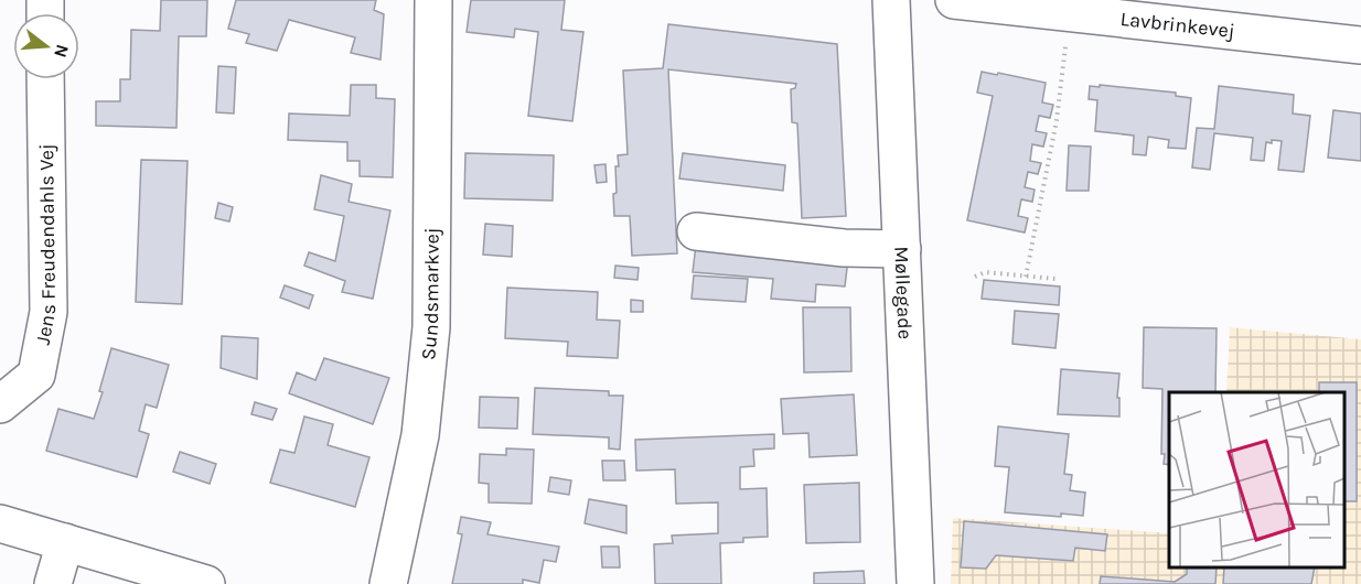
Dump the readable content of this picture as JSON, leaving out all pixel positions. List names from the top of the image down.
{
  "streets": {
    "street": [
      "Lavbrinkevej",
      "Jens Freudendahls Vej",
      "Møllegade",
      "Sundsmarkvej"
    ]
  },
  "north": "right"
}
